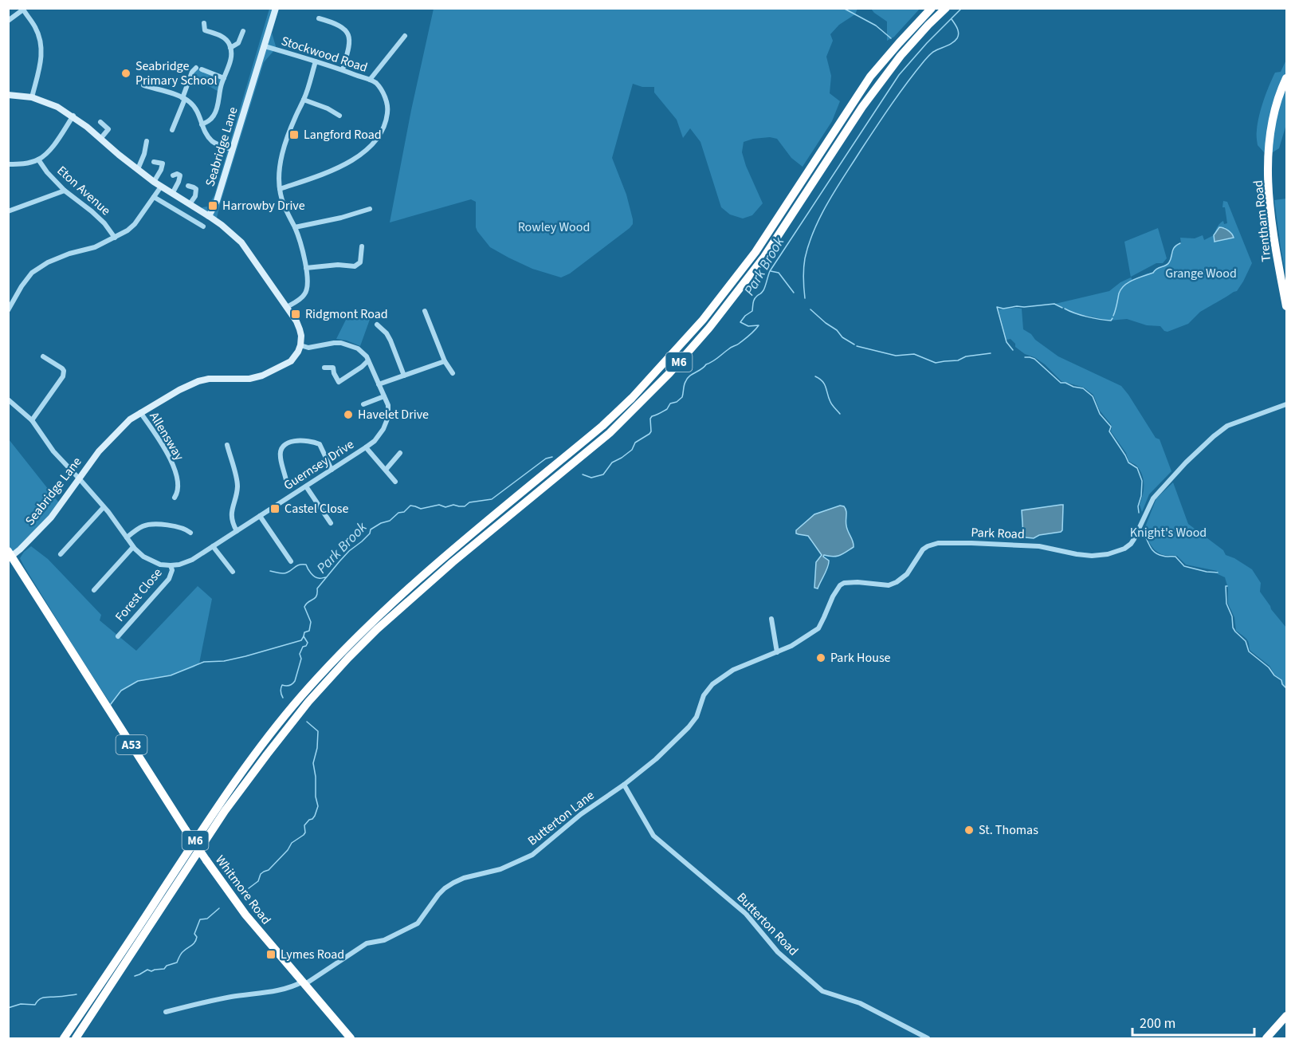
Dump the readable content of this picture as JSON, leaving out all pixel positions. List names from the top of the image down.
{
  "streets": {
    "highway": [
      "Trentham Road",
      "M6",
      "A53",
      "Whitmore Road"
    ],
    "street": [
      "Stockwood Road",
      "Seabridge Lane",
      "Eton Avenue",
      "Allensway",
      "Guernsey Drive",
      "Park Road",
      "Forest Close",
      "Butterton Lane",
      "Butterton Road"
    ]
  },
  "crossings": [
    ["Stockwood Road", "Seabridge Lane"],
    ["Seabridge Lane", "Allensway"],
    ["Seabridge Lane", "Guernsey Drive"],
    ["Seabridge Lane", "Whitmore Road"],
    ["Guernsey Drive", "Forest Close"],
    ["Park Road", "Butterton Lane"],
    ["Butterton Lane", "Whitmore Road"],
    ["Butterton Lane", "Butterton Road"]
  ],
  "water": ["Park Brook"],
  "parks": ["Rowley Wood", "Grange Wood", "Knight's Wood"],
  "places": {
    "other": [
      "Seabridge Primary School",
      "Havelet Drive",
      "Park House",
      "St. Thomas"
    ],
    "transit": [
      "Langford Road",
      "Harrowby Drive",
      "Ridgmont Road",
      "Castel Close",
      "Lymes Road"
    ]
  },
  "scale_bar": "200 m"
}
